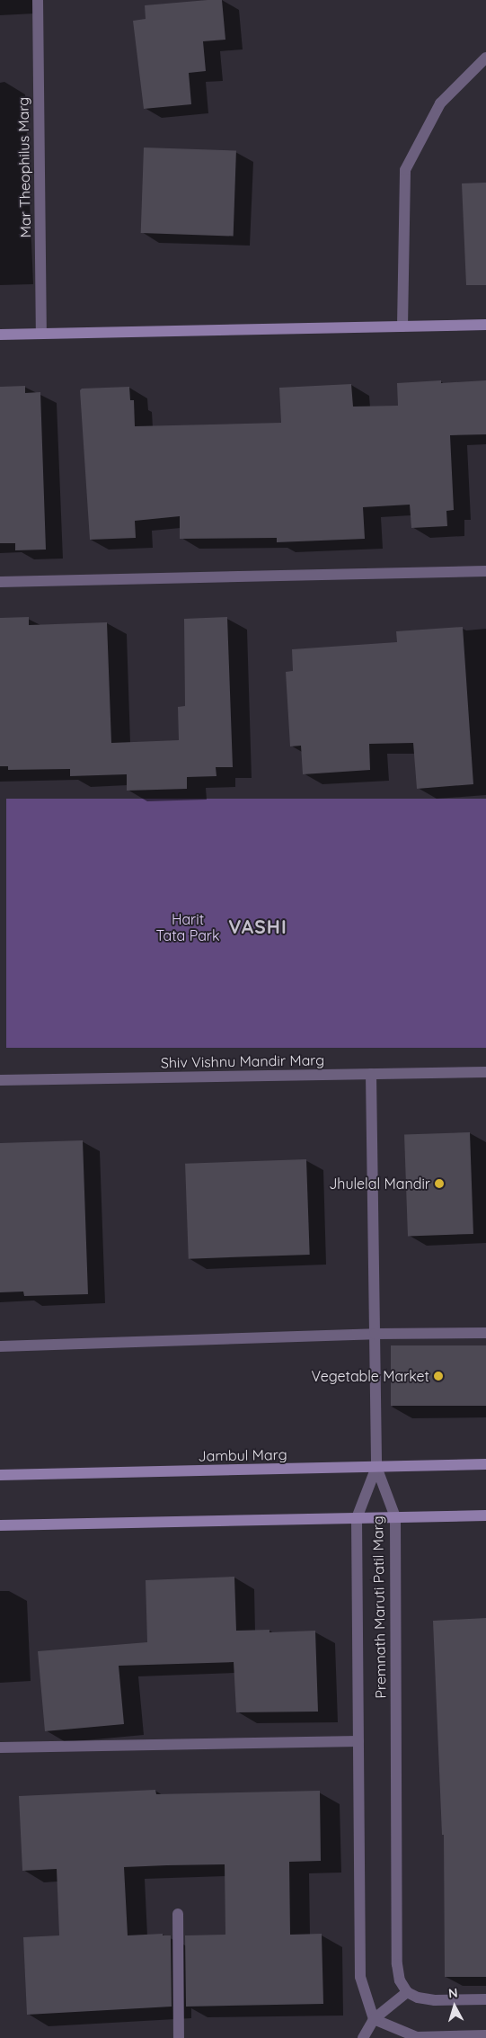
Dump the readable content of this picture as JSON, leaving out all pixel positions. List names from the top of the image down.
{
  "streets": {
    "main road": ["Jambul Marg"],
    "street": ["Mar Theophilus Marg", "Shiv Vishnu Mandir Marg", "Premnath Maruti Patil Marg"]
  },
  "crossings": [
    ["Jambul Marg", "Premnath Maruti Patil Marg"]
  ],
  "districts": ["VASHI"],
  "parks": ["Harit Tata Park"],
  "places": ["Jhulelal Mandir", "Vegetable Market"],
  "north": "top"
}
